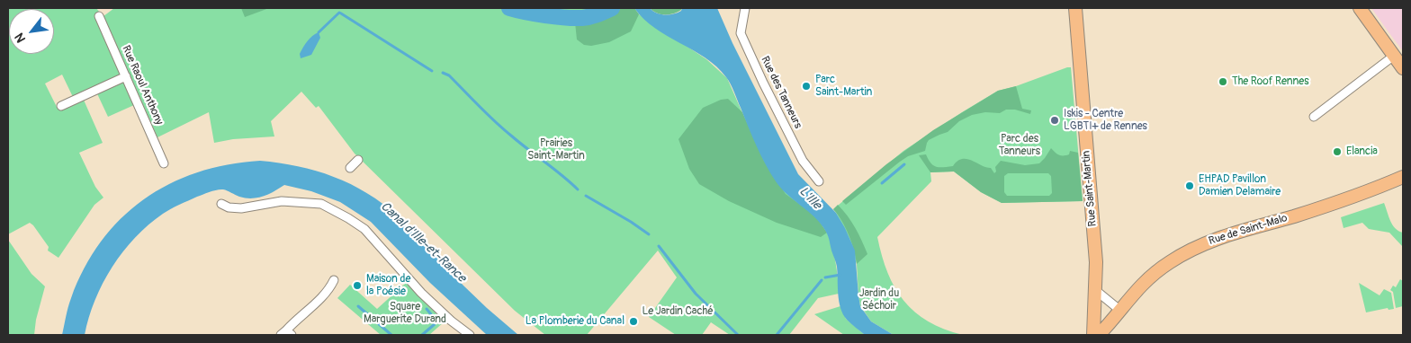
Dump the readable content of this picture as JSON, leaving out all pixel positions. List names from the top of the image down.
{
  "streets": {
    "main road": ["Rue Saint-Martin", "Rue de Saint-Malo"],
    "street": ["Rue Raoul Anthony", "Rue des Tanneurs"]
  },
  "crossings": [
    ["Rue Saint-Martin", "Rue de Saint-Malo"]
  ],
  "water": ["L'Ille", "Canal d'Ille-et-Rance"],
  "parks": [
    "Parc des Tanneurs",
    "Prairies Saint-Martin",
    "Jardin du Séchoir",
    "Square Marguerite Durand",
    "Le Jardin Caché"
  ],
  "places": [
    "The Roof Rennes",
    "Parc Saint-Martin",
    "Iskis - Centre LGBTI+ de Rennes",
    "Elancia",
    "EHPAD Pavillon Damien Delamaire",
    "Maison de la Poésie",
    "La Plomberie du Canal"
  ],
  "north": "bottom left"
}
